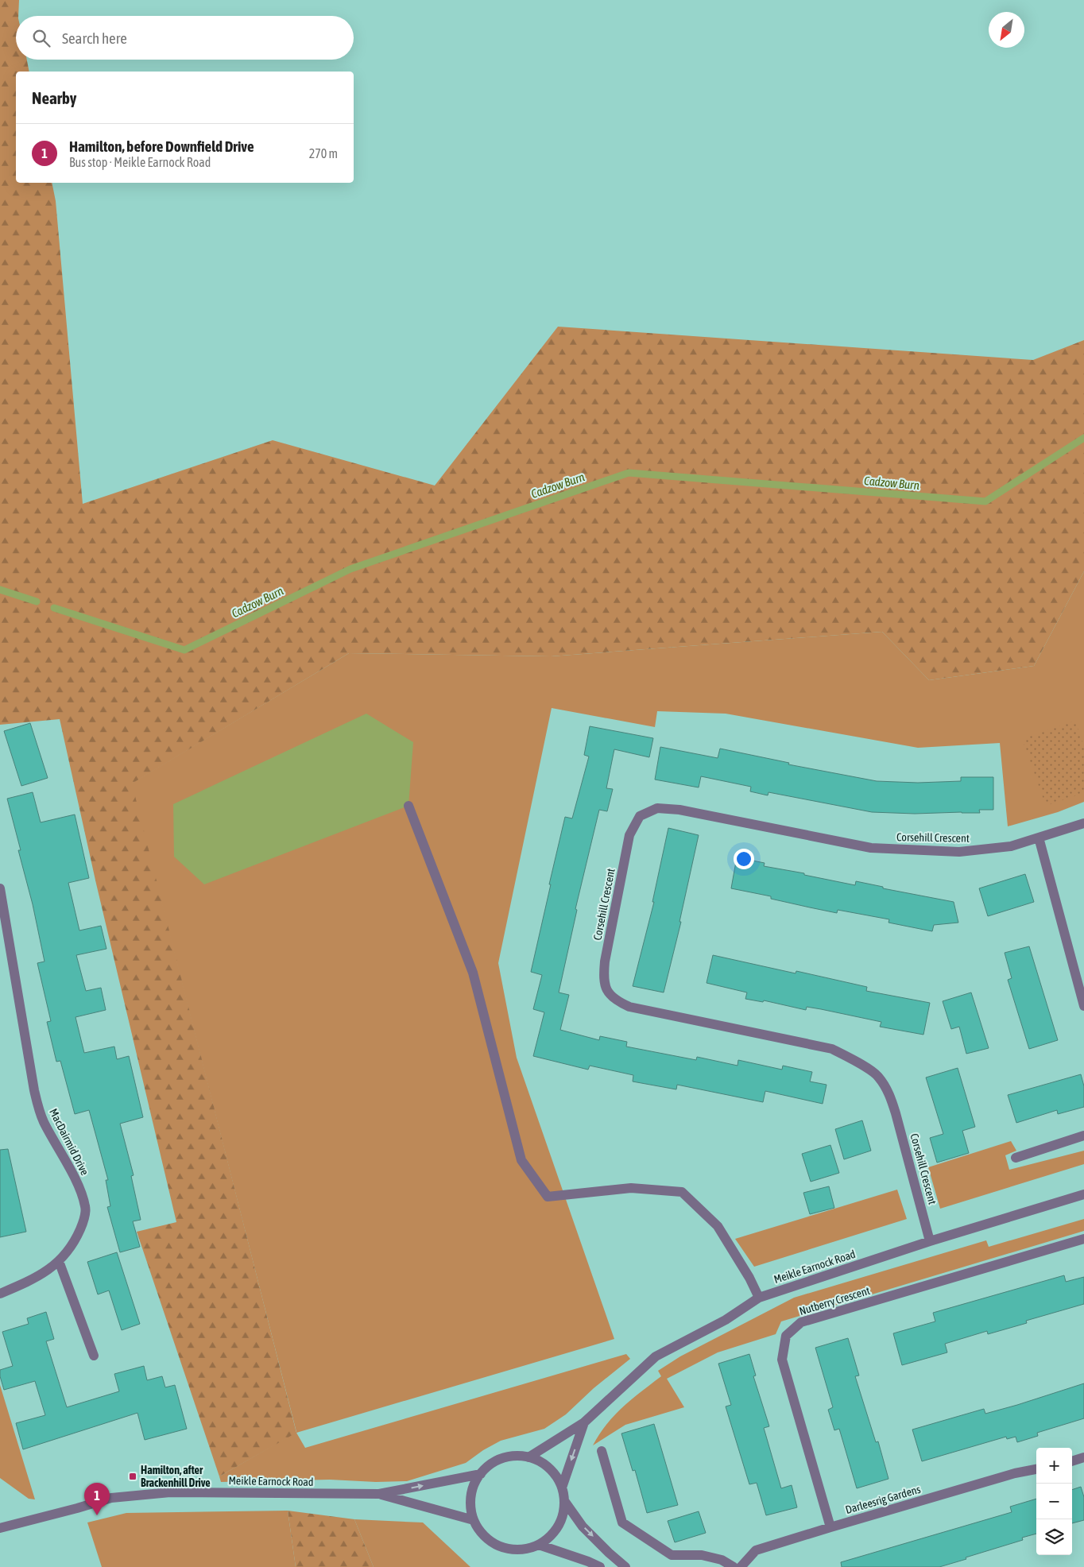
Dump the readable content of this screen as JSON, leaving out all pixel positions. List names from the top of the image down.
{
  "streets": {
    "street": [
      "Corsehill Crescent",
      "MacDairmid Drive",
      "Meikle Earnock Road",
      "Nutberry Crescent",
      "Darleesrig Gardens"
    ]
  },
  "crossings": [
    ["Corsehill Crescent", "Meikle Earnock Road"],
    ["Nutberry Crescent", "Darleesrig Gardens"]
  ],
  "water": ["Cadzow Burn"],
  "places": {
    "transit": ["Hamilton, after Brackenhill Drive"]
  },
  "north": "bottom left",
  "page": {
    "search": "Search here",
    "heading": "Nearby",
    "list": [
      {
        "mark": "1",
        "name": "Hamilton, before Downfield Drive",
        "note": "Bus stop · Meikle Earnock Road",
        "value": "270 m"
      }
    ],
    "map_buttons": ["+", "−"],
    "pins": "1"
  }
}
